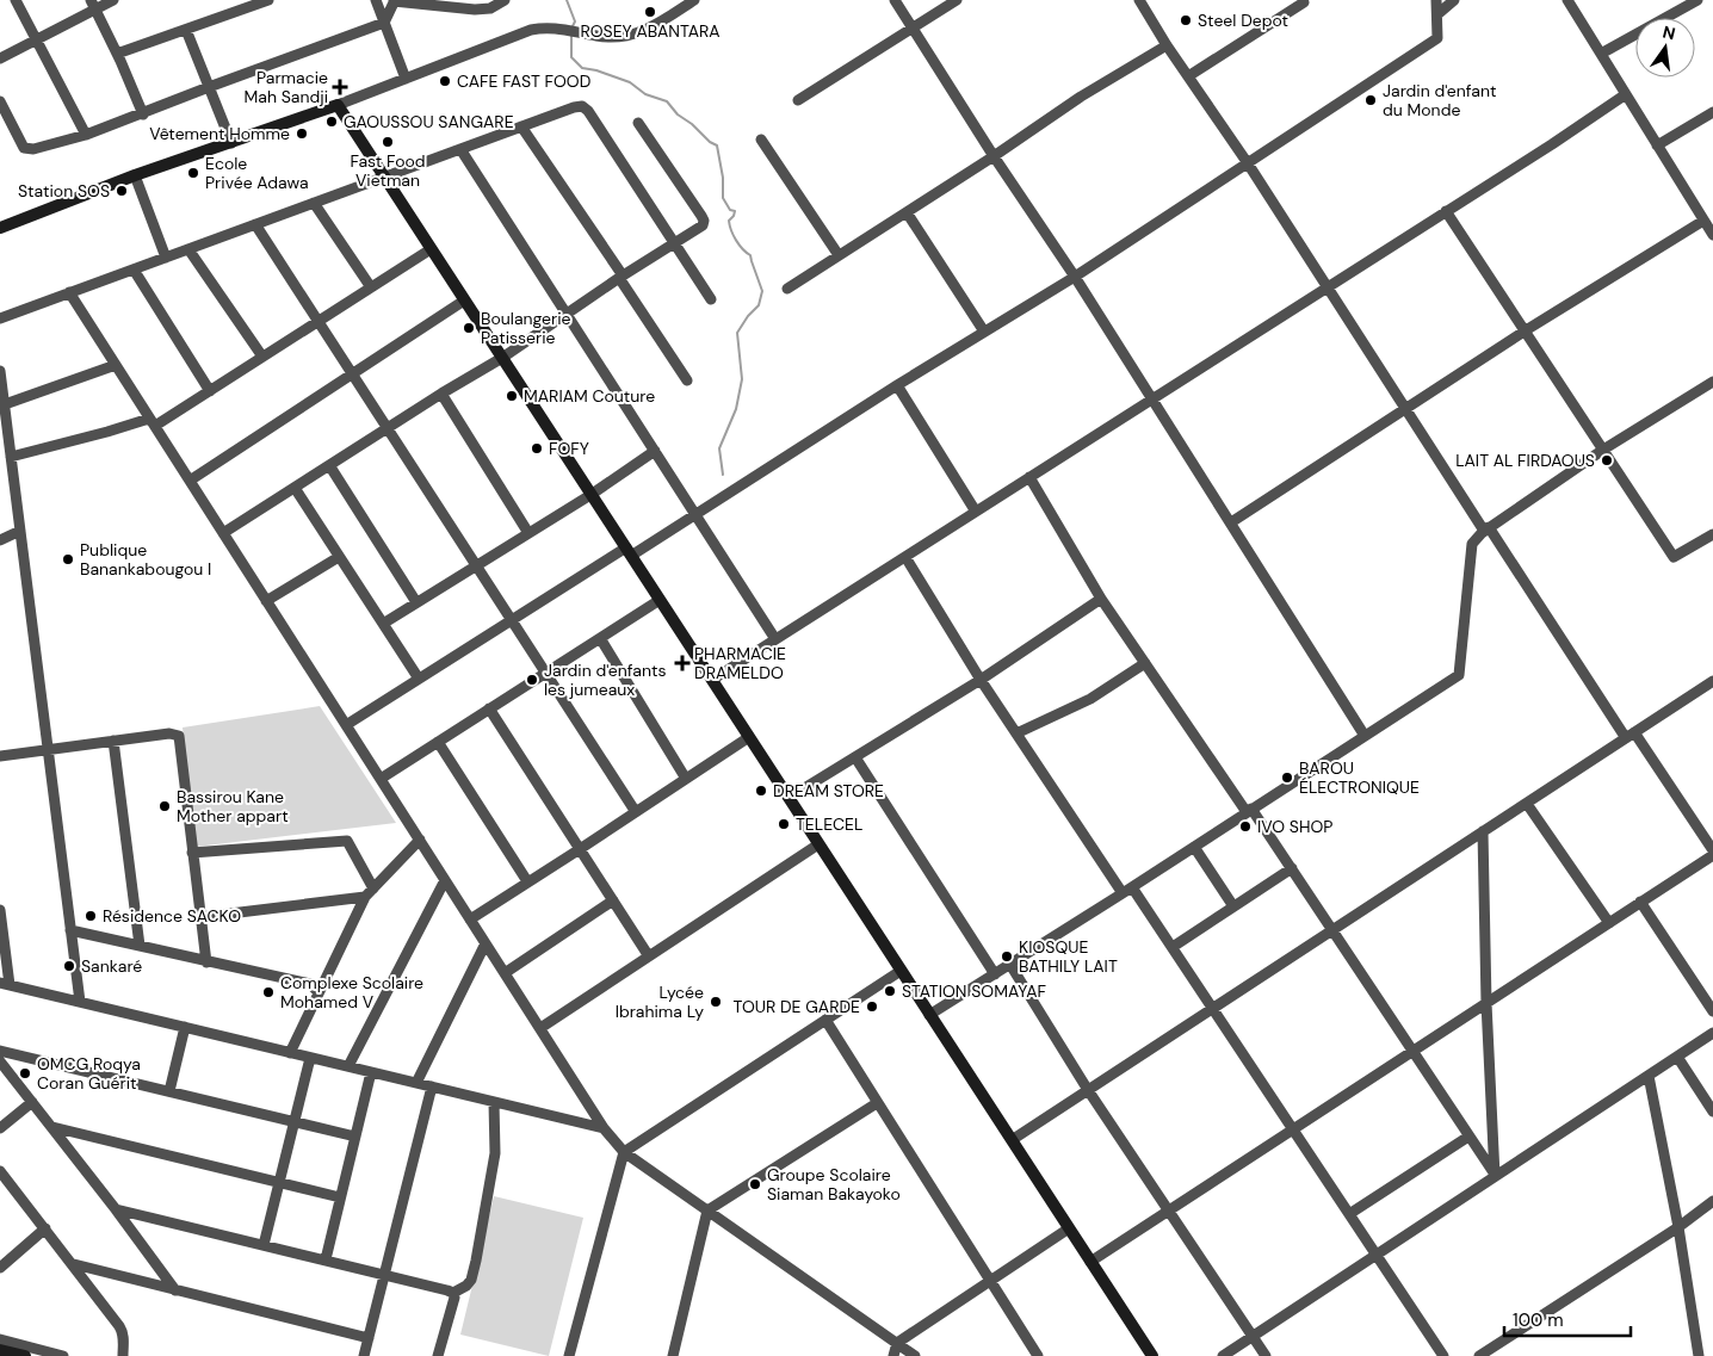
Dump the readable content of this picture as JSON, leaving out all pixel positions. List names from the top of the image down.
{
  "places": {
    "other": [
      "ROSEY ABANTARA",
      "Steel Depot",
      "CAFE FAST FOOD",
      "Jardin d'enfant du Monde",
      "GAOUSSOU SANGARE",
      "Vêtement Homme",
      "Fast Food Vietman",
      "Ecole Privée Adawa",
      "Station SOS",
      "Boulangerie Patisserie",
      "MARIAM Couture",
      "FOFY",
      "LAIT AL FIRDAOUS",
      "Publique Banankabougou I",
      "Jardin d'enfants les jumeaux",
      "BAROU ÉLECTRONIQUE",
      "DREAM STORE",
      "Bassirou Kane Mother appart",
      "TELECEL",
      "IVO SHOP",
      "Résidence SACKO",
      "KIOSQUE BATHILY LAIT",
      "Sankaré",
      "STATION SOMAYAF",
      "Complexe Scolaire Mohamed V",
      "Lycée Ibrahima Ly",
      "TOUR DE GARDE",
      "OMCG Roqya Coran Guérit",
      "Groupe Scolaire Siaman Bakayoko"
    ],
    "health": ["Parmacie Mah Sandji", "PHARMACIE DRAMELDO"]
  },
  "scale_bar": "100 m",
  "north": "top"
}
